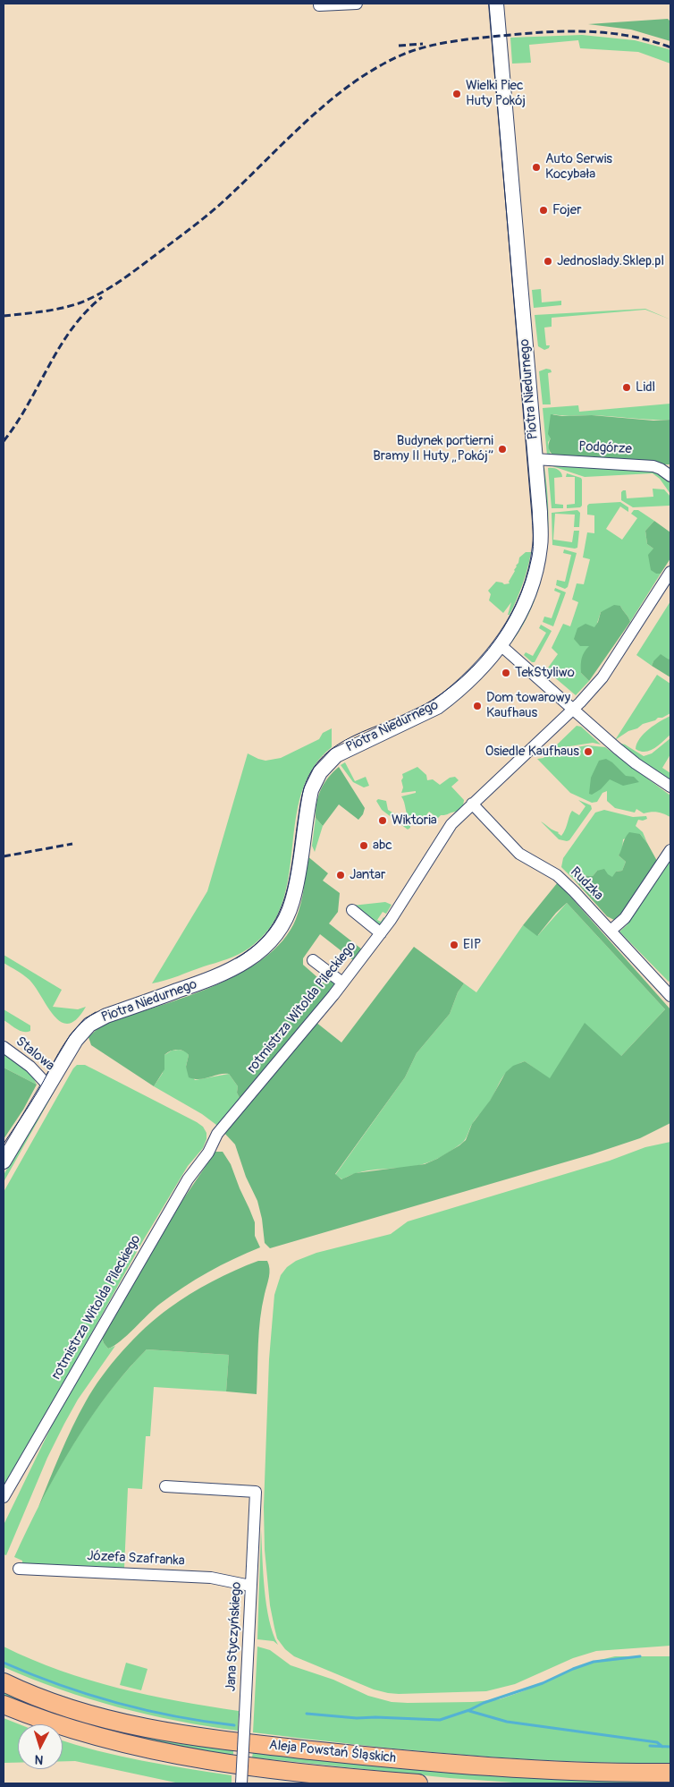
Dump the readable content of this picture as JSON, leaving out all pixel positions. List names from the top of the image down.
{
  "streets": {
    "main road": ["Aleja Powstań Śląskich"],
    "street": [
      "Piotra Niedurnego",
      "Podgórze",
      "Rudzka",
      "rotmistrza Witolda Pileckiego",
      "Stalowa",
      "Józefa Szafranka",
      "Jana Styczyńskiego"
    ]
  },
  "crossings": [
    ["Piotra Niedurnego", "Podgórze"],
    ["Piotra Niedurnego", "Stalowa"],
    ["Rudzka", "rotmistrza Witolda Pileckiego"],
    ["Józefa Szafranka", "Jana Styczyńskiego"]
  ],
  "places": [
    "Wielki Piec Huty Pokój",
    "Auto Serwis Kocybała",
    "Fojer",
    "Jednoslady.Sklep.pl",
    "Lidl",
    "Budynek portierni Bramy II Huty „Pokój”",
    "TekStyliwo",
    "Dom towarowy Kaufhaus",
    "Osiedle Kaufhaus",
    "Wiktoria",
    "abc",
    "Jantar",
    "EIP"
  ],
  "north": "bottom"
}
